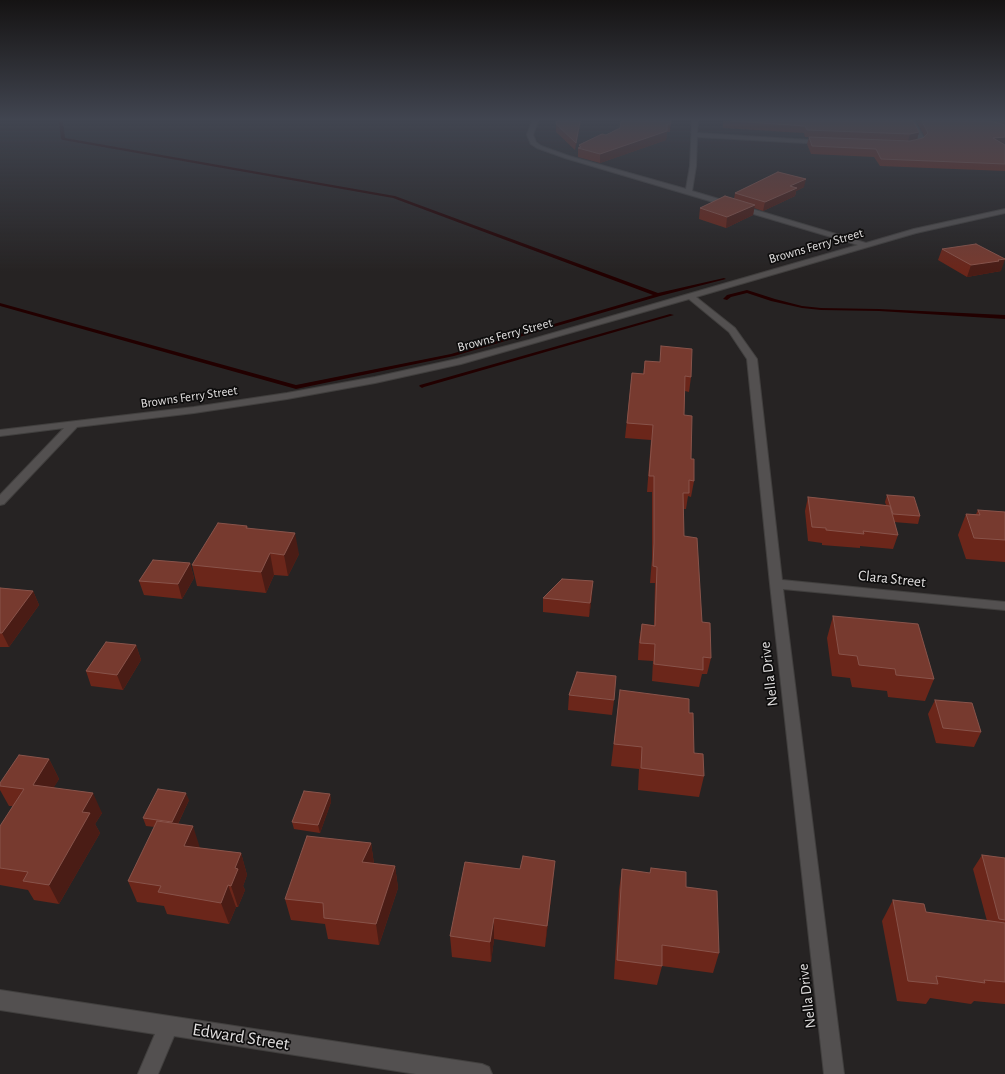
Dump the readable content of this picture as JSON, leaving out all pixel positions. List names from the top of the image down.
{
  "streets": {
    "street": [
      "Browns Ferry Street",
      "Clara Street",
      "Nella Drive",
      "Edward Street"
    ]
  },
  "crossings": [
    ["Browns Ferry Street", "Nella Drive"],
    ["Clara Street", "Nella Drive"]
  ]
}
